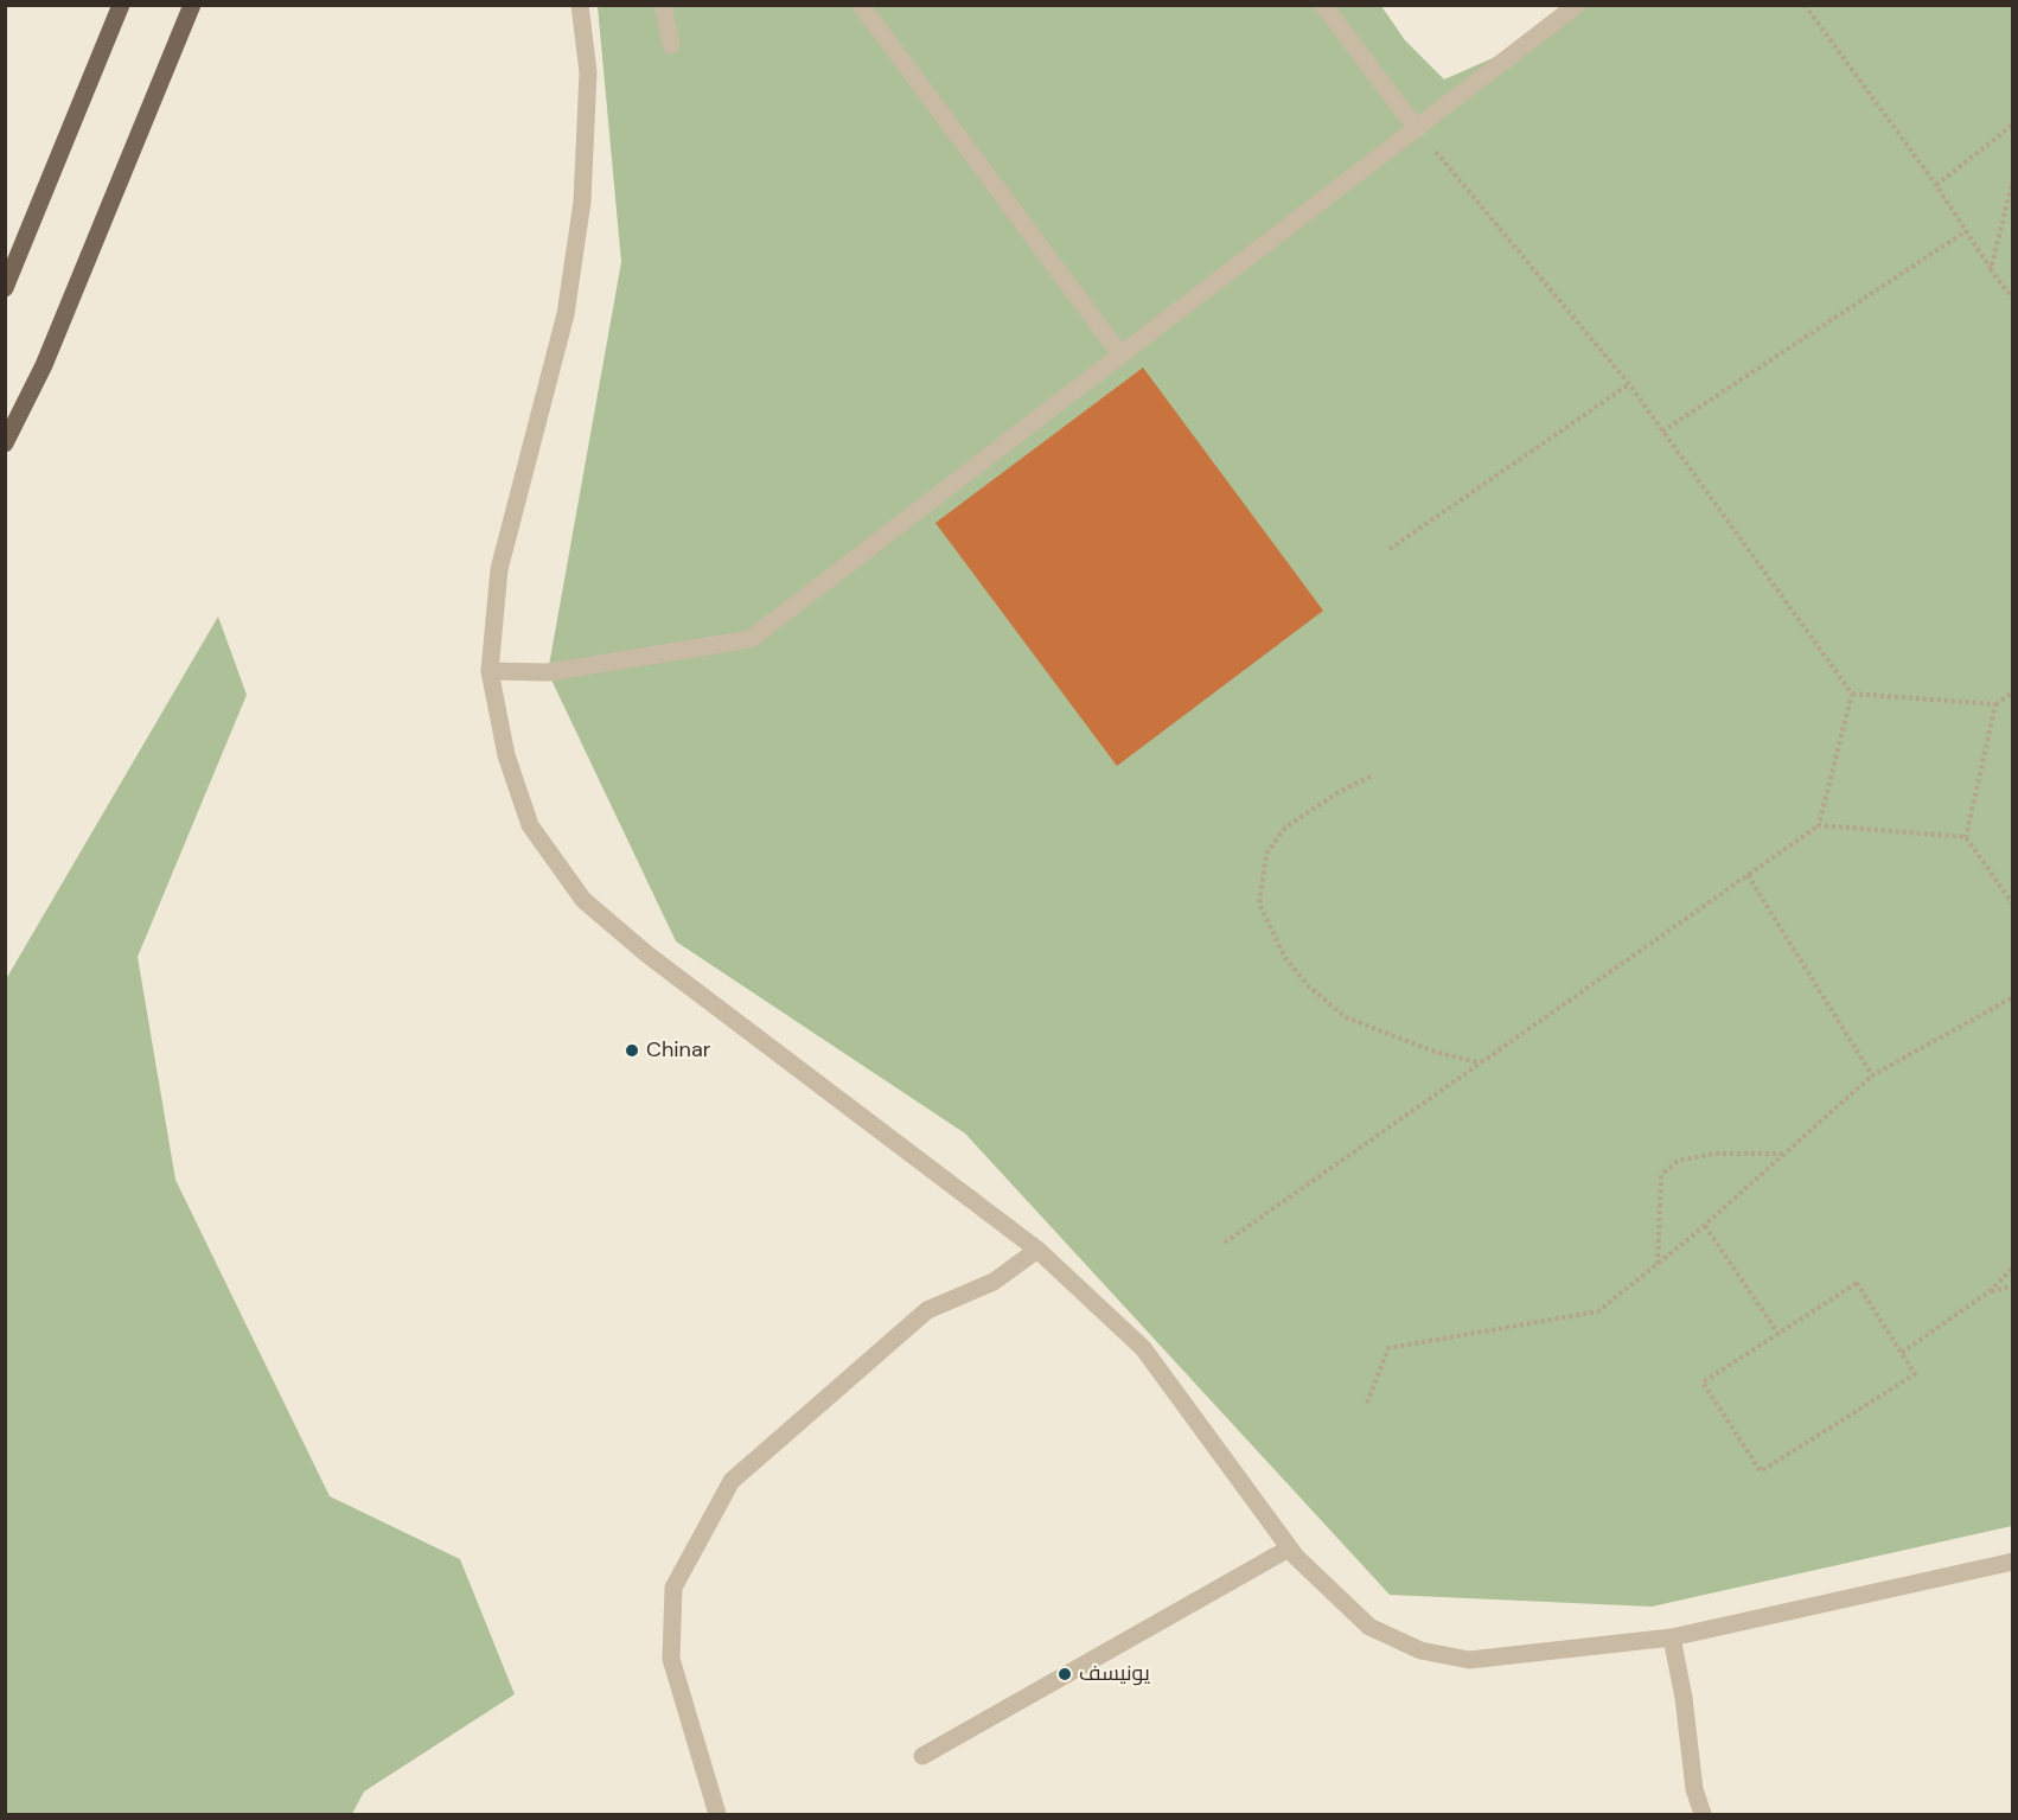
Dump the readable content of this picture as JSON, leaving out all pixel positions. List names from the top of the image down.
{
  "places": ["Chinar", "يونيسف"]
}
